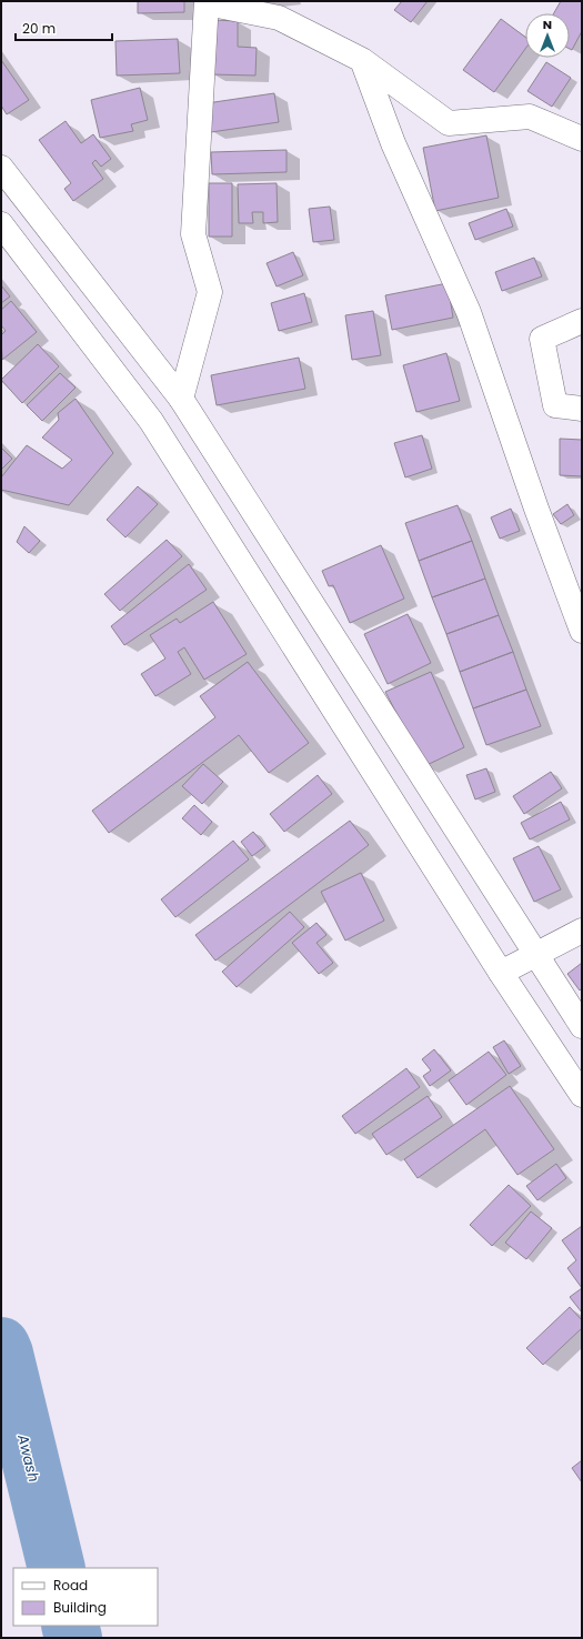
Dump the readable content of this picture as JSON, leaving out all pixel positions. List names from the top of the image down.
{
  "water": ["Awash"],
  "legend": ["Road", "Building"],
  "scale_bar": "20 m",
  "north": "top"
}
